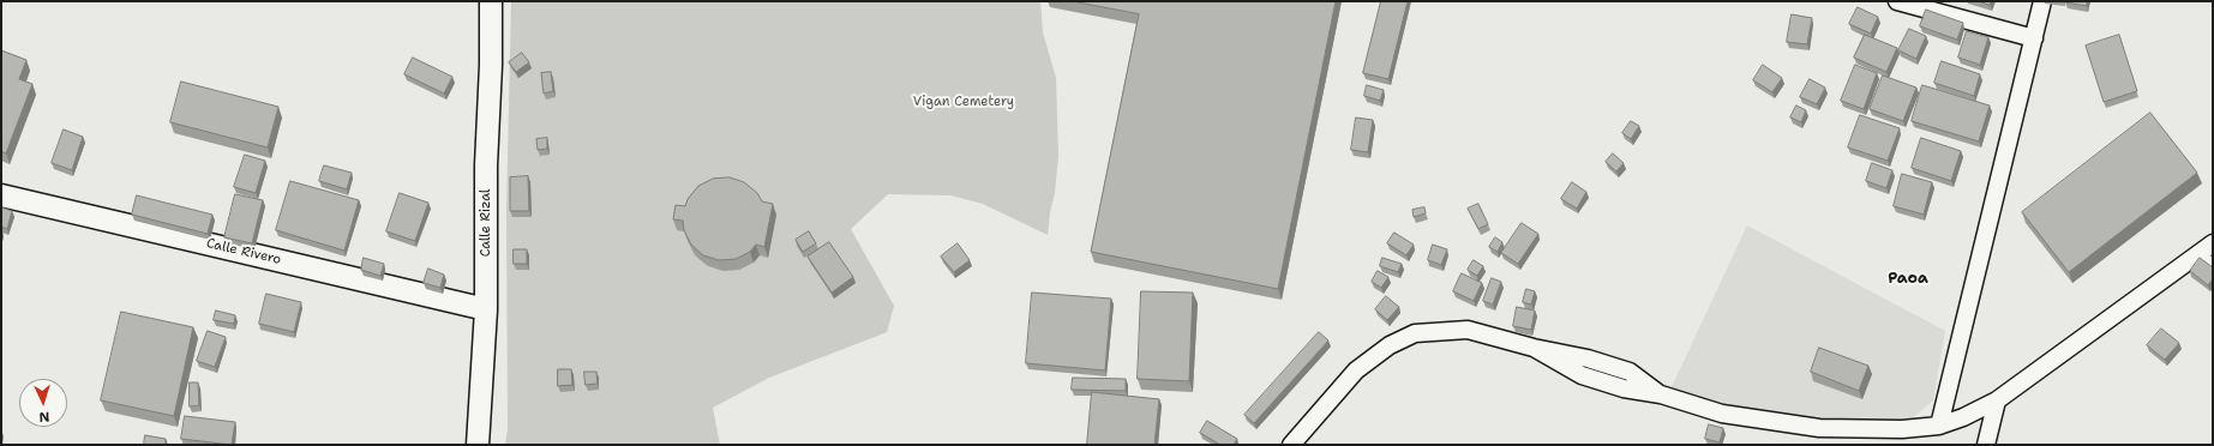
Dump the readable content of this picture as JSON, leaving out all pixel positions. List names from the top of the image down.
{
  "streets": {
    "main road": ["Calle Rizal", "Calle Rivero"]
  },
  "crossings": [
    ["Calle Rizal", "Calle Rivero"]
  ],
  "districts": ["Paoa"],
  "parks": ["Vigan Cemetery"],
  "north": "bottom"
}
